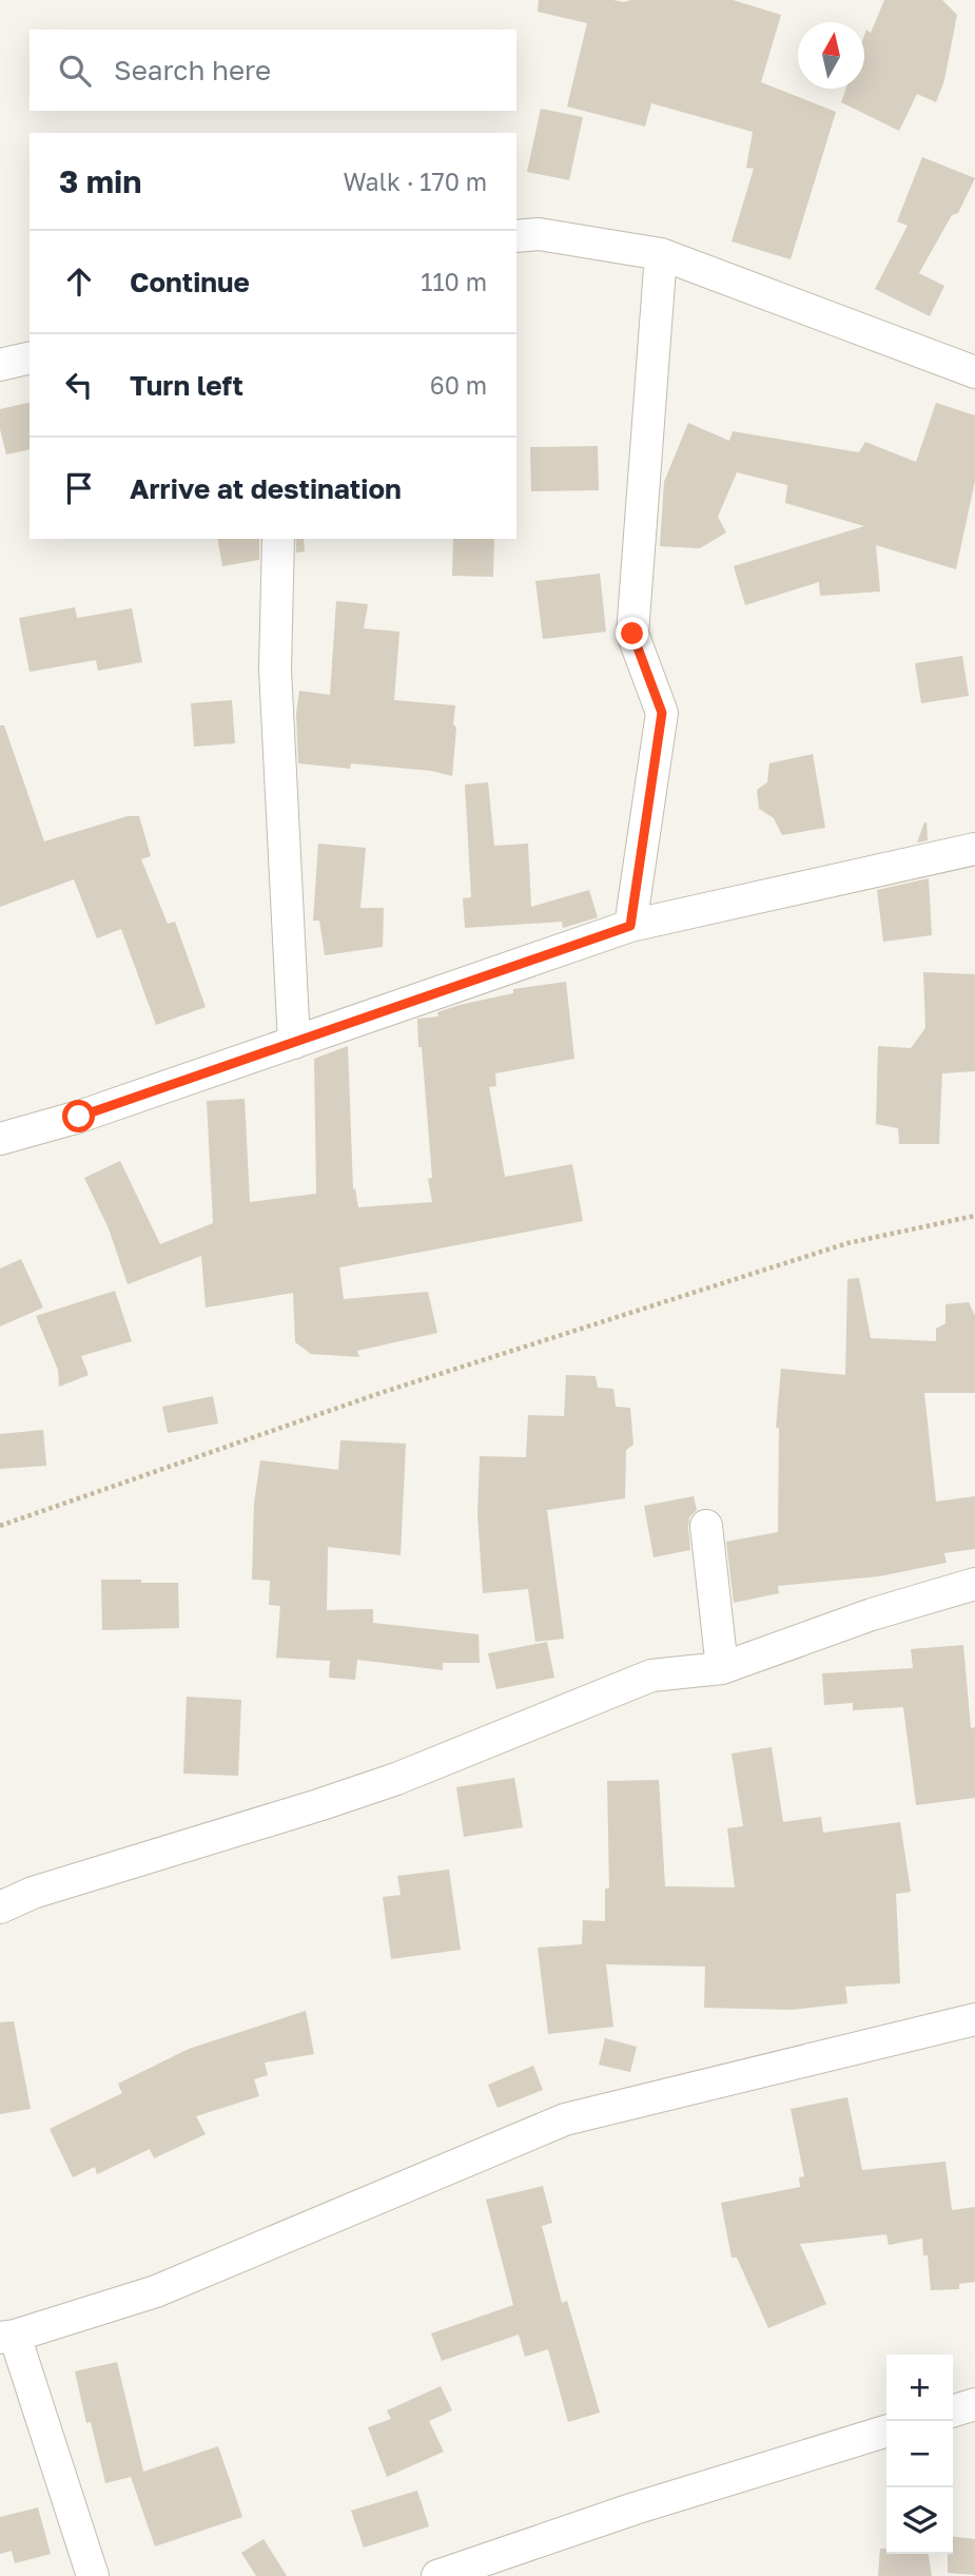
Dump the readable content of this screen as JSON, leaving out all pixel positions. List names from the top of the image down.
{
  "north": "top",
  "page": {
    "search": "Search here",
    "heading": ["3 min", "Walk · 170 m"],
    "list": [
      ["Continue", "110 m"],
      ["Turn left", "60 m"],
      "Arrive at destination"
    ],
    "map_buttons": ["+", "−"]
  }
}
